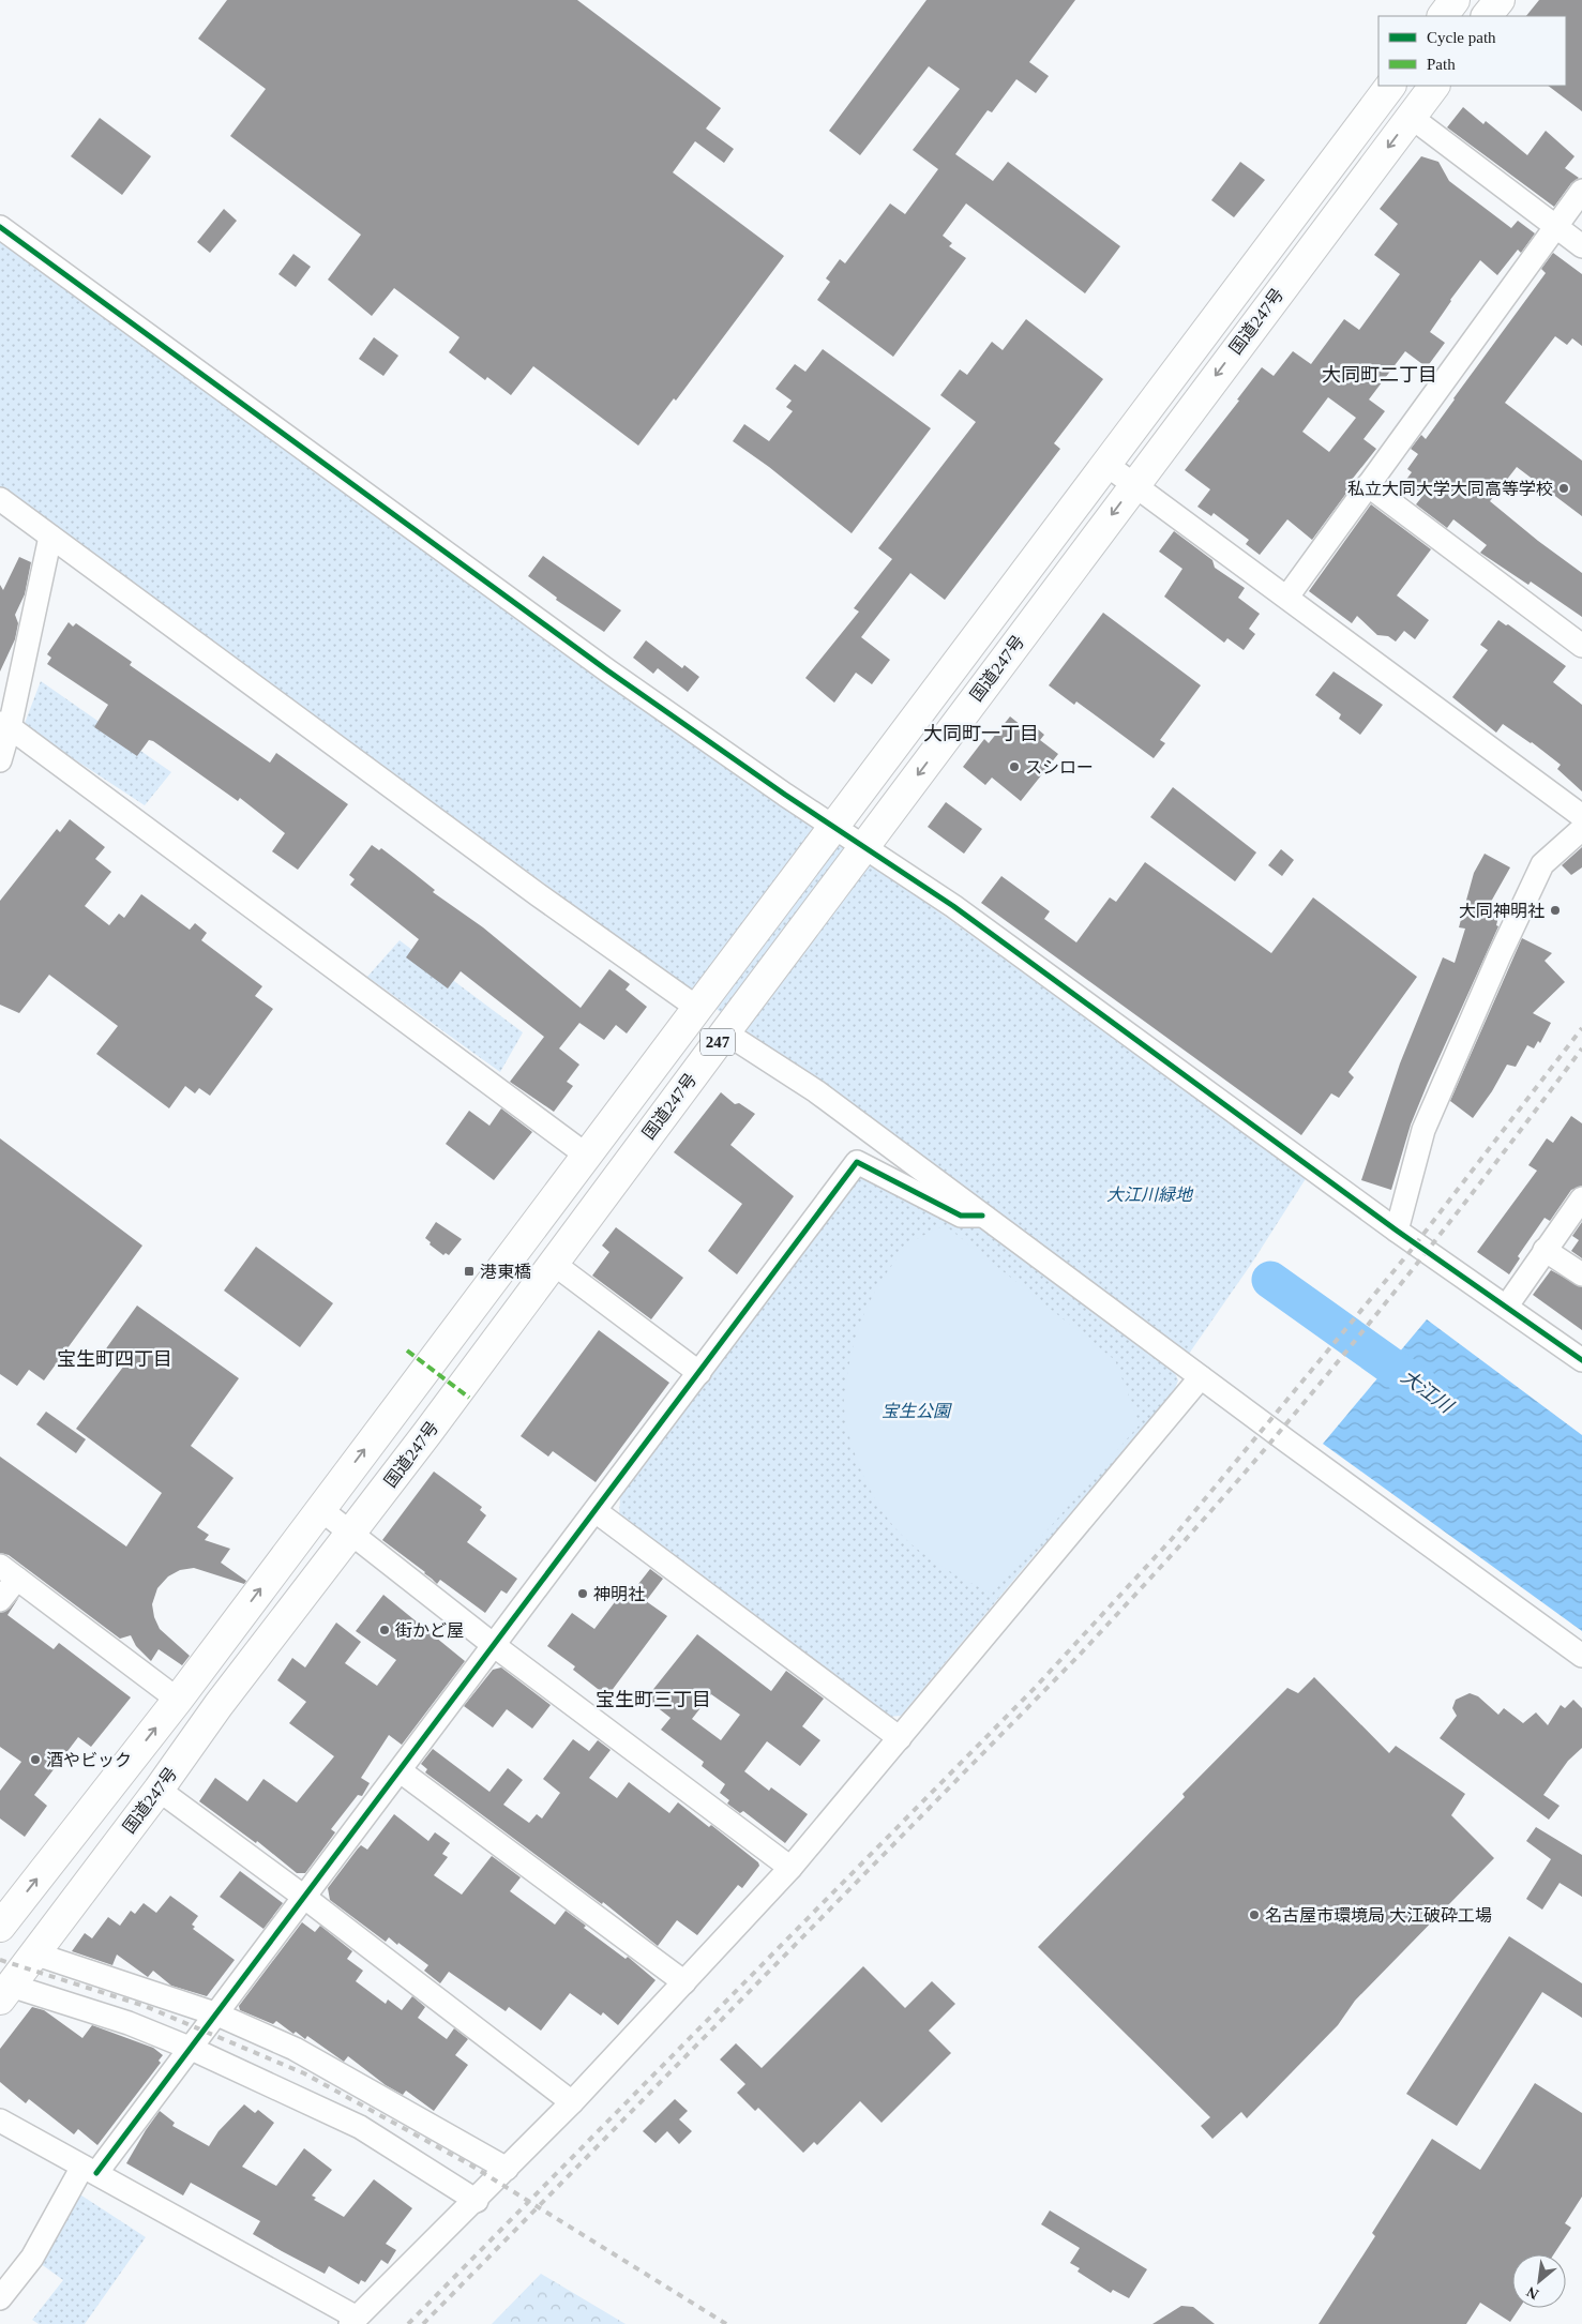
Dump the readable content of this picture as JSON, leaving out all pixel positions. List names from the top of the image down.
{
  "streets": {
    "highway": ["国道247号", "247"]
  },
  "districts": [
    "大同町二丁目",
    "大同町一丁目",
    "宝生町四丁目",
    "宝生町三丁目"
  ],
  "water": ["大江川"],
  "parks": ["大江川緑地", "宝生公園"],
  "places": {
    "other": [
      "私立大同大学大同高等学校",
      "スシロー",
      "大同神明社",
      "神明社",
      "街かど屋",
      "酒やビック",
      "名古屋市環境局 大江破砕工場"
    ],
    "transit": ["港東橋"]
  },
  "legend": ["Cycle path", "Path"],
  "north": "bottom left"
}
